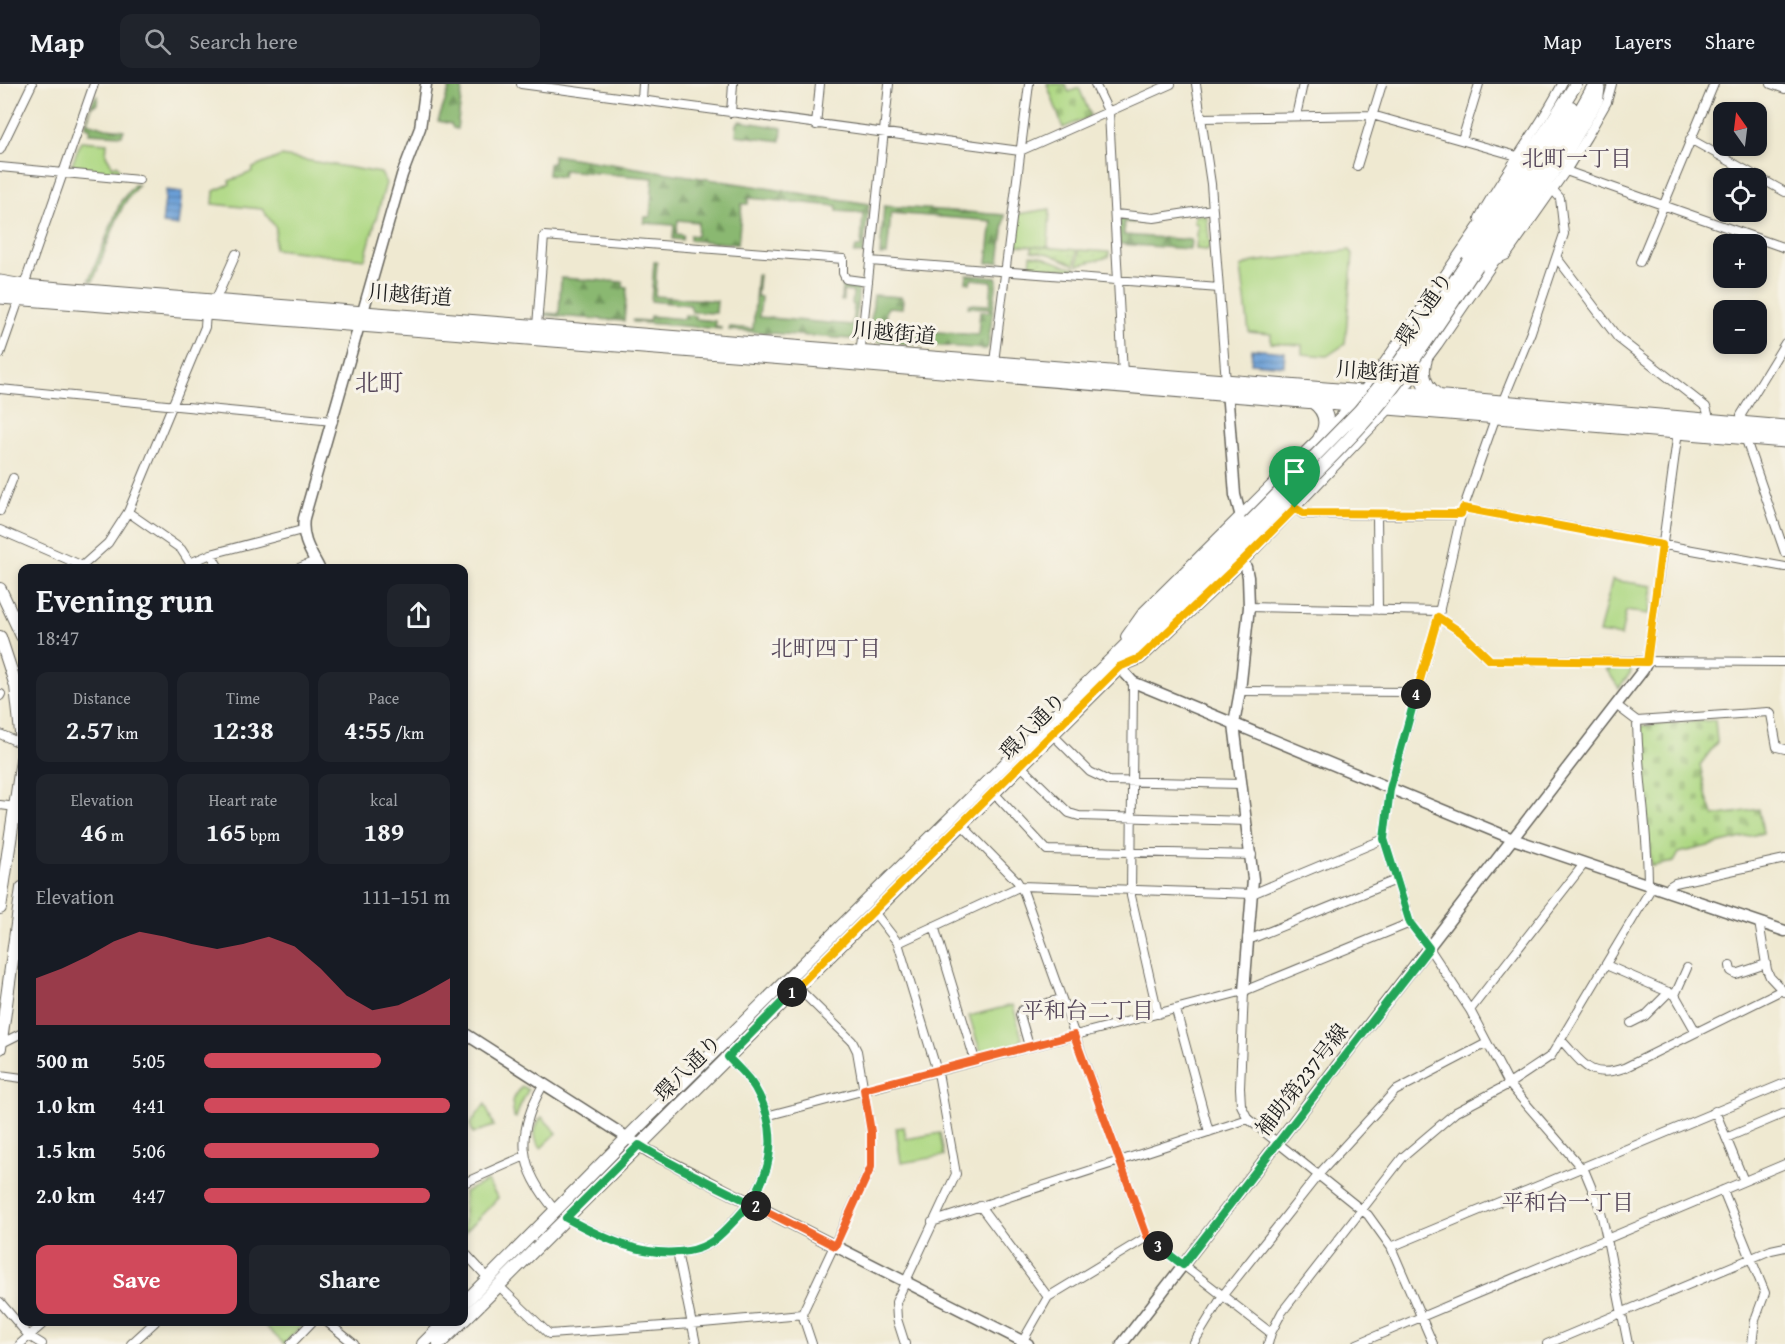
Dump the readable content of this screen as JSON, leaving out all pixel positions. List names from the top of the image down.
{
  "streets": {
    "highway": ["川越街道"],
    "main road": ["環八通り"],
    "street": ["補助第237号線"]
  },
  "districts": [
    "北町一丁目",
    "北町",
    "北町四丁目",
    "平和台二丁目",
    "平和台一丁目"
  ],
  "north": "top",
  "page": {
    "header": "Map",
    "search": "Search here",
    "nav": ["Map", "Layers", "Share"],
    "map_buttons": ["+", "−"],
    "heading": ["Evening run", "18:47"],
    "stats": [
      ["Distance", "2.57 km"],
      ["Time", "12:38"],
      ["Pace", "4:55 /km"],
      ["Elevation", "46 m"],
      ["Heart rate", "165 bpm"],
      ["kcal", "189"]
    ],
    "pins": [
      "4",
      "1",
      "2",
      "3"
    ],
    "chart": ["Elevation", "111–151 m"],
    "list": [
      {
        "name": "500 m",
        "note": "5:05"
      },
      {
        "name": "1.0 km",
        "note": "4:41"
      },
      {
        "name": "1.5 km",
        "note": "5:06"
      },
      {
        "name": "2.0 km",
        "note": "4:47"
      }
    ],
    "buttons": ["Save", "Share"]
  }
}
